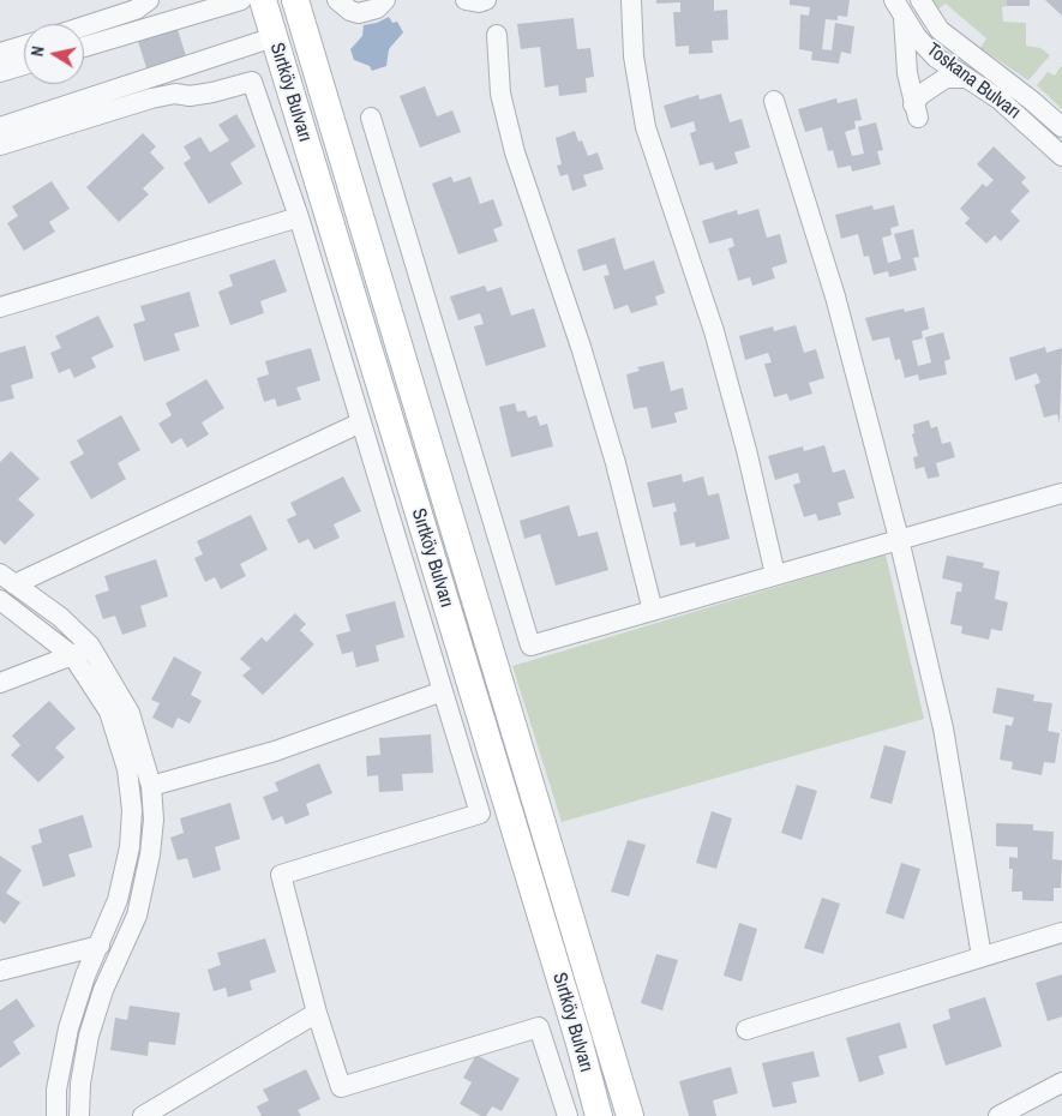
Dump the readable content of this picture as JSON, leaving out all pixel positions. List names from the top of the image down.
{
  "streets": {
    "main road": ["Sırtköy Bulvarı"],
    "street": ["Toskana Bulvarı"]
  },
  "north": "left"
}
